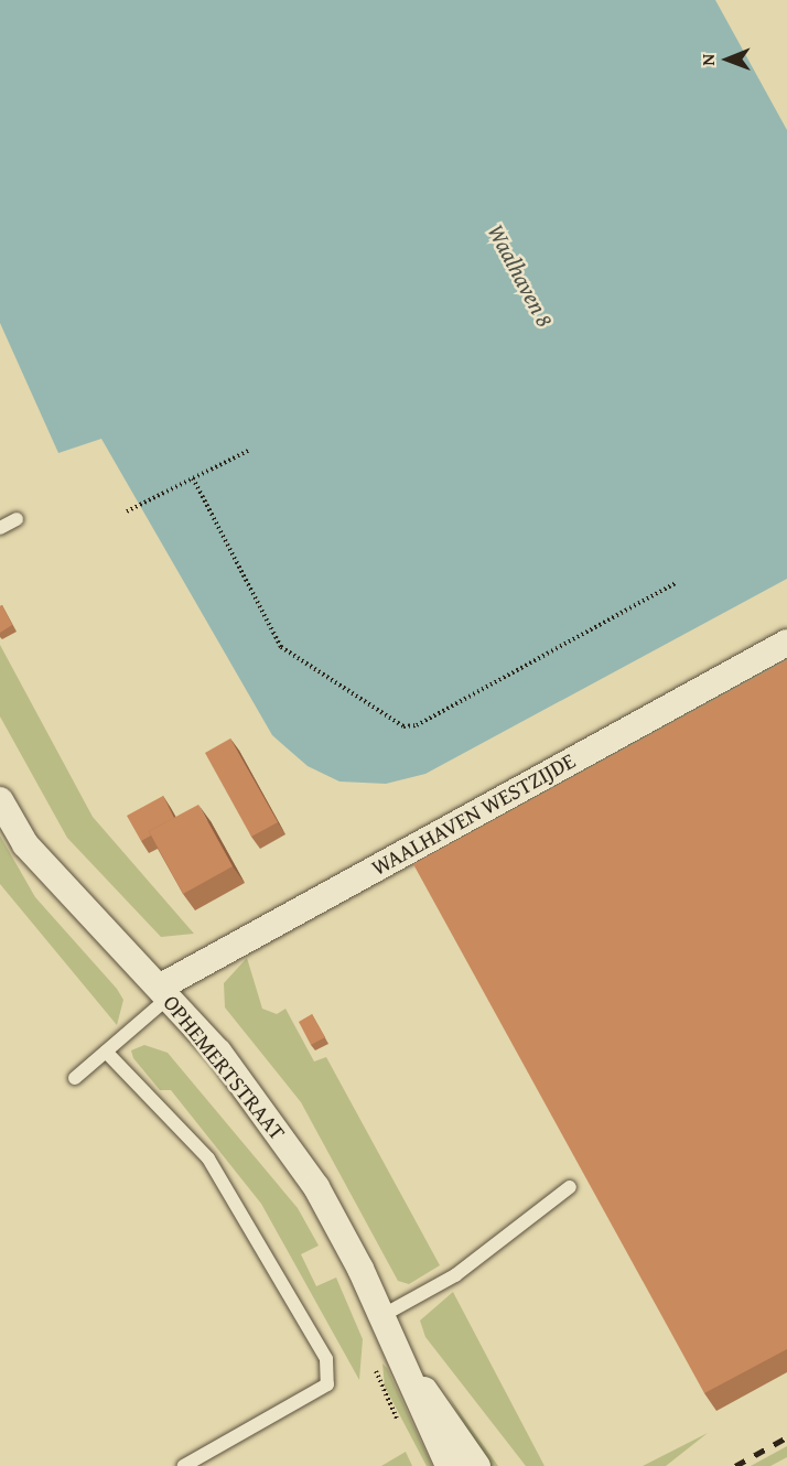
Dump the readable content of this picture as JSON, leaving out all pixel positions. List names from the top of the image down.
{
  "streets": {
    "street": ["WAALHAVEN WESTZIJDE", "OPHEMERTSTRAAT"]
  },
  "crossings": [
    ["WAALHAVEN WESTZIJDE", "OPHEMERTSTRAAT"]
  ],
  "water": ["Waalhaven 8"],
  "north": "left"
}
